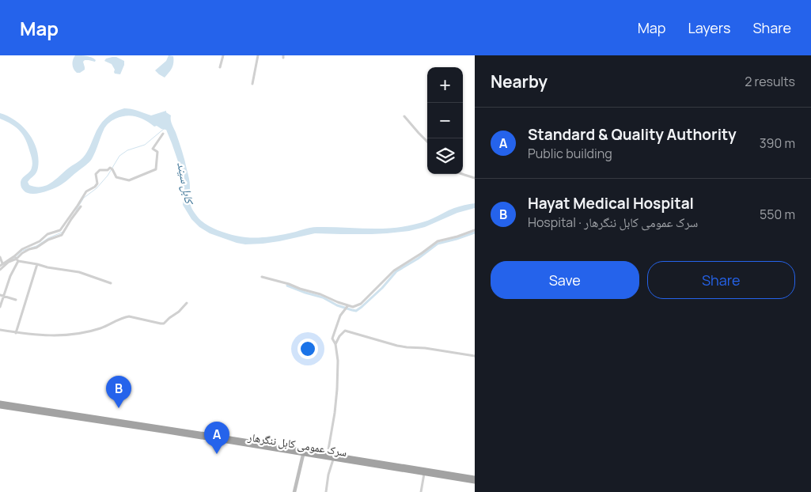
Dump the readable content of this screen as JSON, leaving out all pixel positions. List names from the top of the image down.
{
  "streets": {
    "highway": ["سرک عمومی کابل ننگرهار"]
  },
  "water": ["کابل سيند"],
  "page": {
    "header": "Map",
    "nav": ["Map", "Layers", "Share"],
    "heading": ["Nearby", "2 results"],
    "map_buttons": ["+", "−"],
    "list": [
      {
        "mark": "A",
        "name": "Standard & Quality Authority",
        "note": "Public building",
        "value": "390 m"
      },
      {
        "mark": "B",
        "name": "Hayat Medical Hospital",
        "note": "Hospital · سرک عمومی کابل ننگرهار",
        "value": "550 m"
      }
    ],
    "buttons": ["Save", "Share"],
    "pins": ["B", "A"]
  }
}
